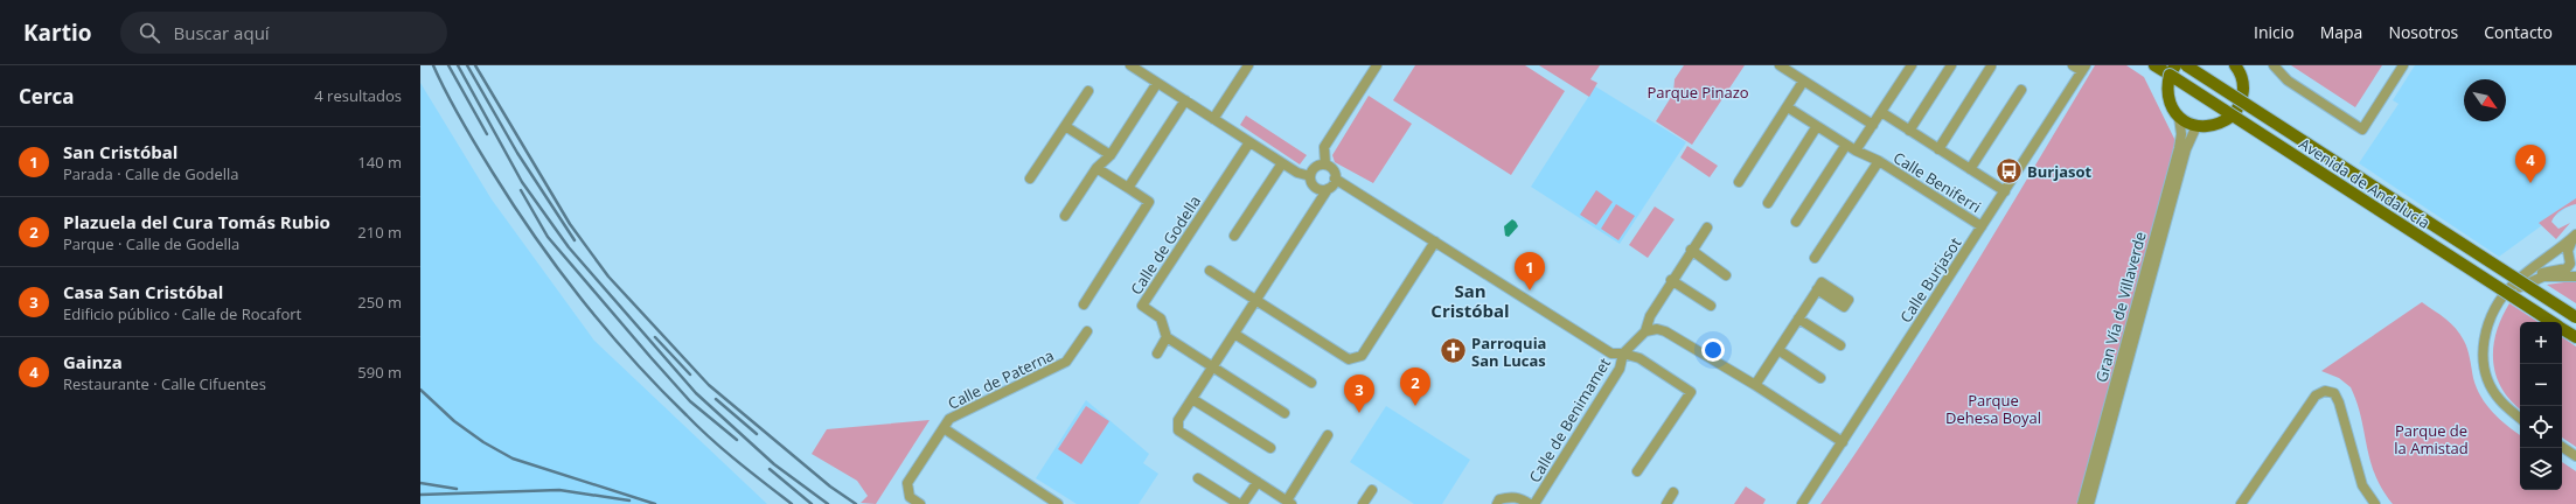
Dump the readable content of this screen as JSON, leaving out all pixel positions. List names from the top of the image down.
{
  "streets": {
    "main road": ["Avenida de Andalucía"],
    "street": [
      "Calle Beniferri",
      "Calle de Godella",
      "Calle Burjasot",
      "Gran Vía de Villaverde",
      "Calle de Paterna",
      "Calle de Benimamet"
    ]
  },
  "crossings": [
    ["Calle Beniferri", "Calle Burjasot"]
  ],
  "districts": ["San Cristóbal"],
  "parks": ["Parque Pinazo", "Parque Dehesa Boyal", "Parque de la Amistad"],
  "places": {
    "bus stop": ["Burjasot"],
    "church": ["Parroquia San Lucas"]
  },
  "north": "bottom right",
  "page": {
    "header": "Kartio",
    "search": "Buscar aquí",
    "nav": [
      "Inicio",
      "Mapa",
      "Nosotros",
      "Contacto"
    ],
    "heading": ["Cerca", "4 resultados"],
    "list": [
      {
        "mark": "1",
        "name": "San Cristóbal",
        "note": "Parada · Calle de Godella",
        "value": "140 m"
      },
      {
        "mark": "2",
        "name": "Plazuela del Cura Tomás Rubio",
        "note": "Parque · Calle de Godella",
        "value": "210 m"
      },
      {
        "mark": "3",
        "name": "Casa San Cristóbal",
        "note": "Edificio público · Calle de Rocafort",
        "value": "250 m"
      },
      {
        "mark": "4",
        "name": "Gainza",
        "note": "Restaurante · Calle Cifuentes",
        "value": "590 m"
      }
    ],
    "pins": [
      "4",
      "1",
      "2",
      "3"
    ],
    "map_buttons": ["+", "−"]
  }
}
